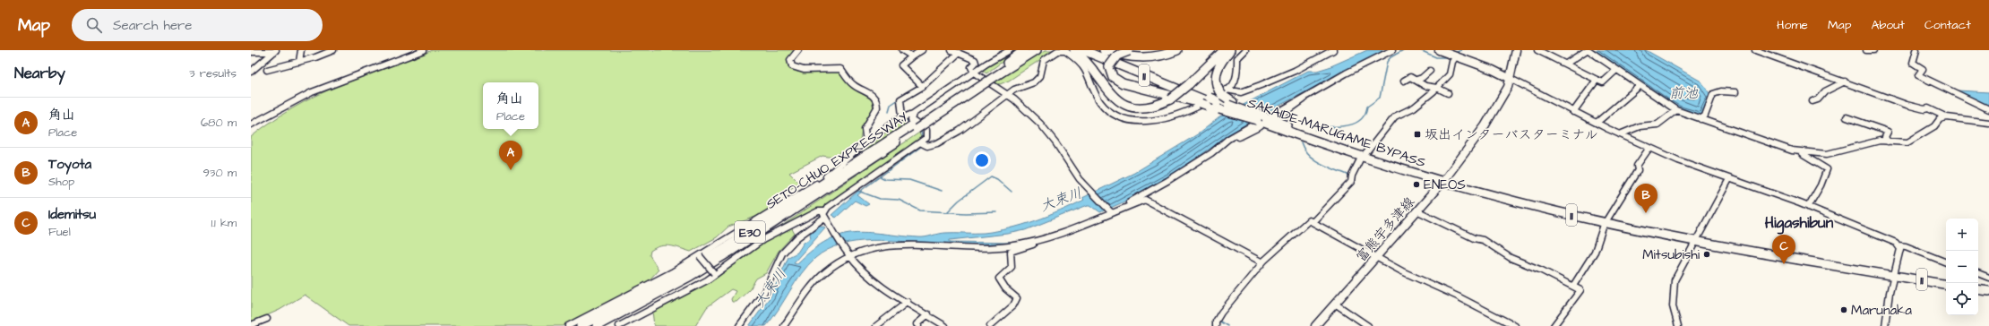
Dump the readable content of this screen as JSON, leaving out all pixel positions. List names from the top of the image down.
{
  "streets": {
    "highway": [
      "11",
      "SAKAIDE-MARUGAME BYPASS",
      "SETO-CHUO EXPRESSWAY",
      "E30"
    ],
    "main road": ["富熊宇多津線"]
  },
  "crossings": [
    ["SAKAIDE-MARUGAME BYPASS", "富熊宇多津線"]
  ],
  "districts": ["Higashibun"],
  "water": ["前池", "大束川"],
  "places": {
    "transit": ["坂出インターバスターミナル"],
    "other": ["ENEOS", "Mitsubishi", "Marunaka"]
  },
  "page": {
    "header": "Map",
    "search": "Search here",
    "nav": [
      "Home",
      "Map",
      "About",
      "Contact"
    ],
    "heading": ["Nearby", "3 results"],
    "popup": ["角山", "Place"],
    "list": [
      {
        "mark": "A",
        "name": "角山",
        "note": "Place",
        "value": "680 m"
      },
      {
        "mark": "B",
        "name": "Toyota",
        "note": "Shop",
        "value": "930 m"
      },
      {
        "mark": "C",
        "name": "Idemitsu",
        "note": "Fuel",
        "value": "1.1 km"
      }
    ],
    "pins": ["A", "B", "C"],
    "map_buttons": ["+", "−"]
  }
}
